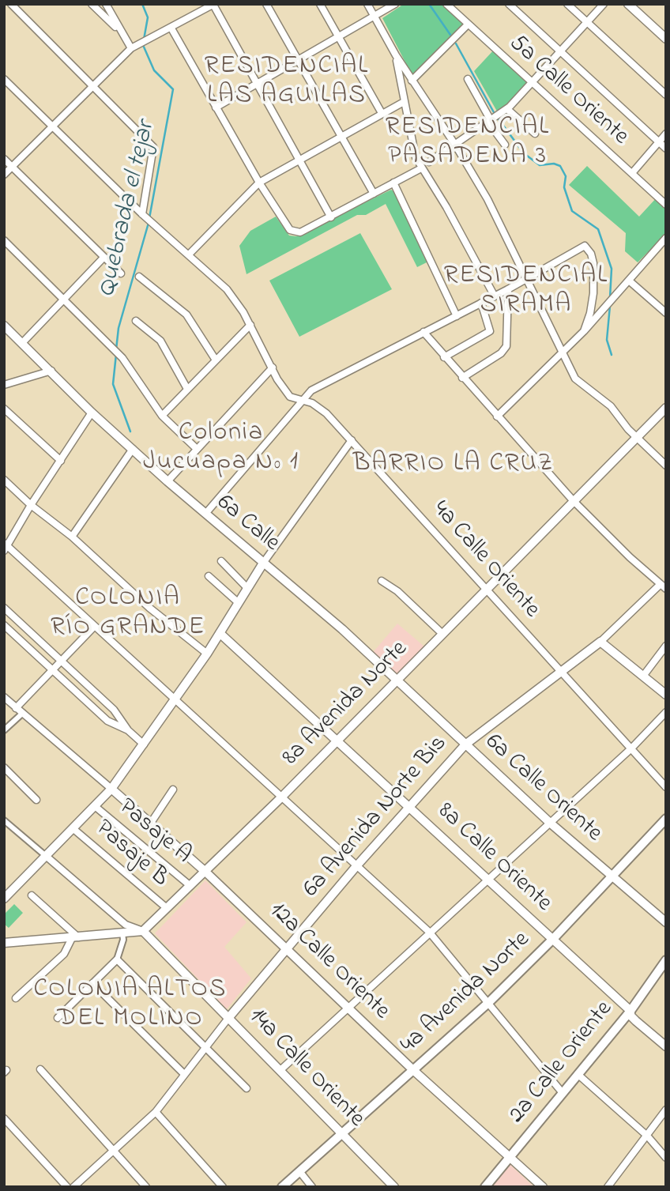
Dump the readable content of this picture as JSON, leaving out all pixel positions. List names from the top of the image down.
{
  "streets": {
    "main road": ["4a Avenida Norte", "2a Calle Oriente"],
    "street": [
      "5a Calle Oriente",
      "6a Calle",
      "4a Calle Oriente",
      "8a Avenida Norte",
      "6a Calle Oriente",
      "6a Avenida Norte Bis",
      "Pasaje A",
      "Pasaje B",
      "8a Calle Oriente",
      "12a Calle Oriente",
      "14a Calle Oriente"
    ]
  },
  "crossings": [
    ["6a Calle", "8a Avenida Norte"],
    ["6a Calle", "6a Calle Oriente"],
    ["4a Calle Oriente", "8a Avenida Norte"],
    ["4a Calle Oriente", "6a Avenida Norte Bis"],
    ["8a Avenida Norte", "6a Calle Oriente"],
    ["8a Avenida Norte", "Pasaje A"],
    ["8a Avenida Norte", "Pasaje B"],
    ["8a Avenida Norte", "8a Calle Oriente"],
    ["8a Avenida Norte", "12a Calle Oriente"],
    ["8a Avenida Norte", "14a Calle Oriente"],
    ["6a Calle Oriente", "6a Avenida Norte Bis"],
    ["6a Calle Oriente", "4a Avenida Norte"],
    ["6a Avenida Norte Bis", "8a Calle Oriente"],
    ["6a Avenida Norte Bis", "12a Calle Oriente"],
    ["6a Avenida Norte Bis", "14a Calle Oriente"],
    ["8a Calle Oriente", "4a Avenida Norte"],
    ["8a Calle Oriente", "2a Calle Oriente"],
    ["12a Calle Oriente", "4a Avenida Norte"],
    ["12a Calle Oriente", "2a Calle Oriente"],
    ["4a Avenida Norte", "14a Calle Oriente"]
  ],
  "districts": [
    "RESIDENCIAL LAS AGUILAS",
    "RESIDENCIAL PASADENA 3",
    "RESIDENCIAL SIRAMA",
    "Colonia Jucuapa Nº 1",
    "BARRIO LA CRUZ",
    "COLONIA RÍO GRANDE",
    "COLONIA ALTOS DEL MOLINO"
  ],
  "water": ["Quebrada el tejar"]
}
